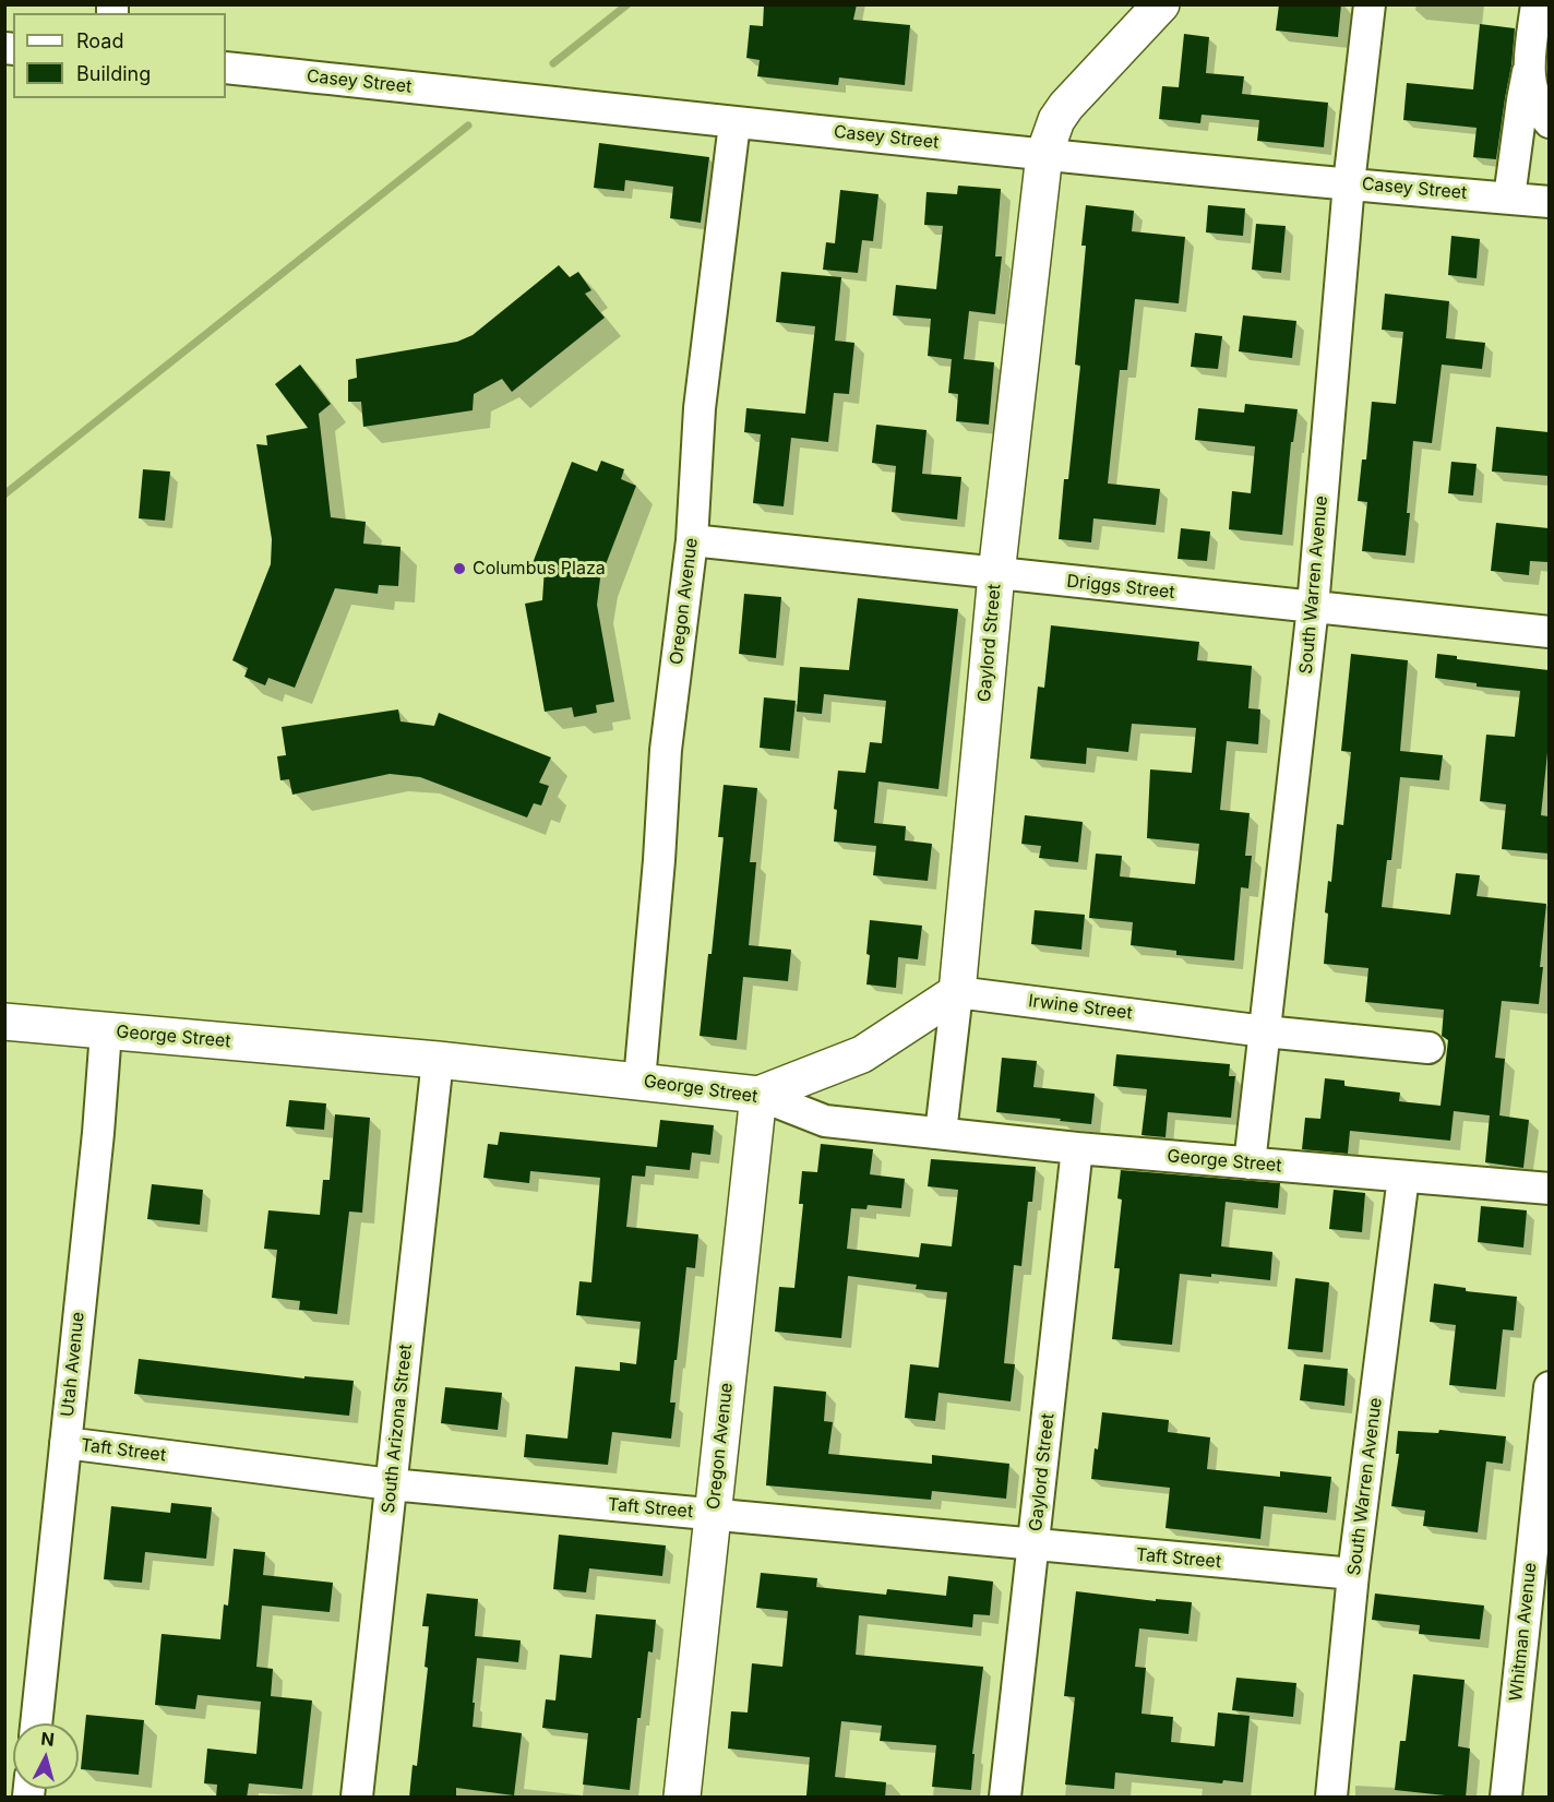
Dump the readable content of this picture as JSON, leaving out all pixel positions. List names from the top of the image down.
{
  "streets": {
    "street": [
      "Casey Street",
      "South Warren Avenue",
      "Driggs Street",
      "Oregon Avenue",
      "Gaylord Street",
      "Irwine Street",
      "George Street",
      "Utah Avenue",
      "South Arizona Street",
      "Taft Street",
      "Whitman Avenue"
    ]
  },
  "crossings": [
    ["Casey Street", "South Warren Avenue"],
    ["Casey Street", "Oregon Avenue"],
    ["Casey Street", "Gaylord Street"],
    ["South Warren Avenue", "Driggs Street"],
    ["South Warren Avenue", "Irwine Street"],
    ["South Warren Avenue", "George Street"],
    ["South Warren Avenue", "Taft Street"],
    ["Driggs Street", "Oregon Avenue"],
    ["Driggs Street", "Gaylord Street"],
    ["Oregon Avenue", "George Street"],
    ["Oregon Avenue", "Taft Street"],
    ["Gaylord Street", "Irwine Street"],
    ["Gaylord Street", "George Street"],
    ["Gaylord Street", "Taft Street"],
    ["George Street", "Utah Avenue"],
    ["George Street", "South Arizona Street"],
    ["Utah Avenue", "Taft Street"],
    ["South Arizona Street", "Taft Street"]
  ],
  "places": ["Columbus Plaza"],
  "legend": ["Road", "Building"],
  "north": "top"
}
